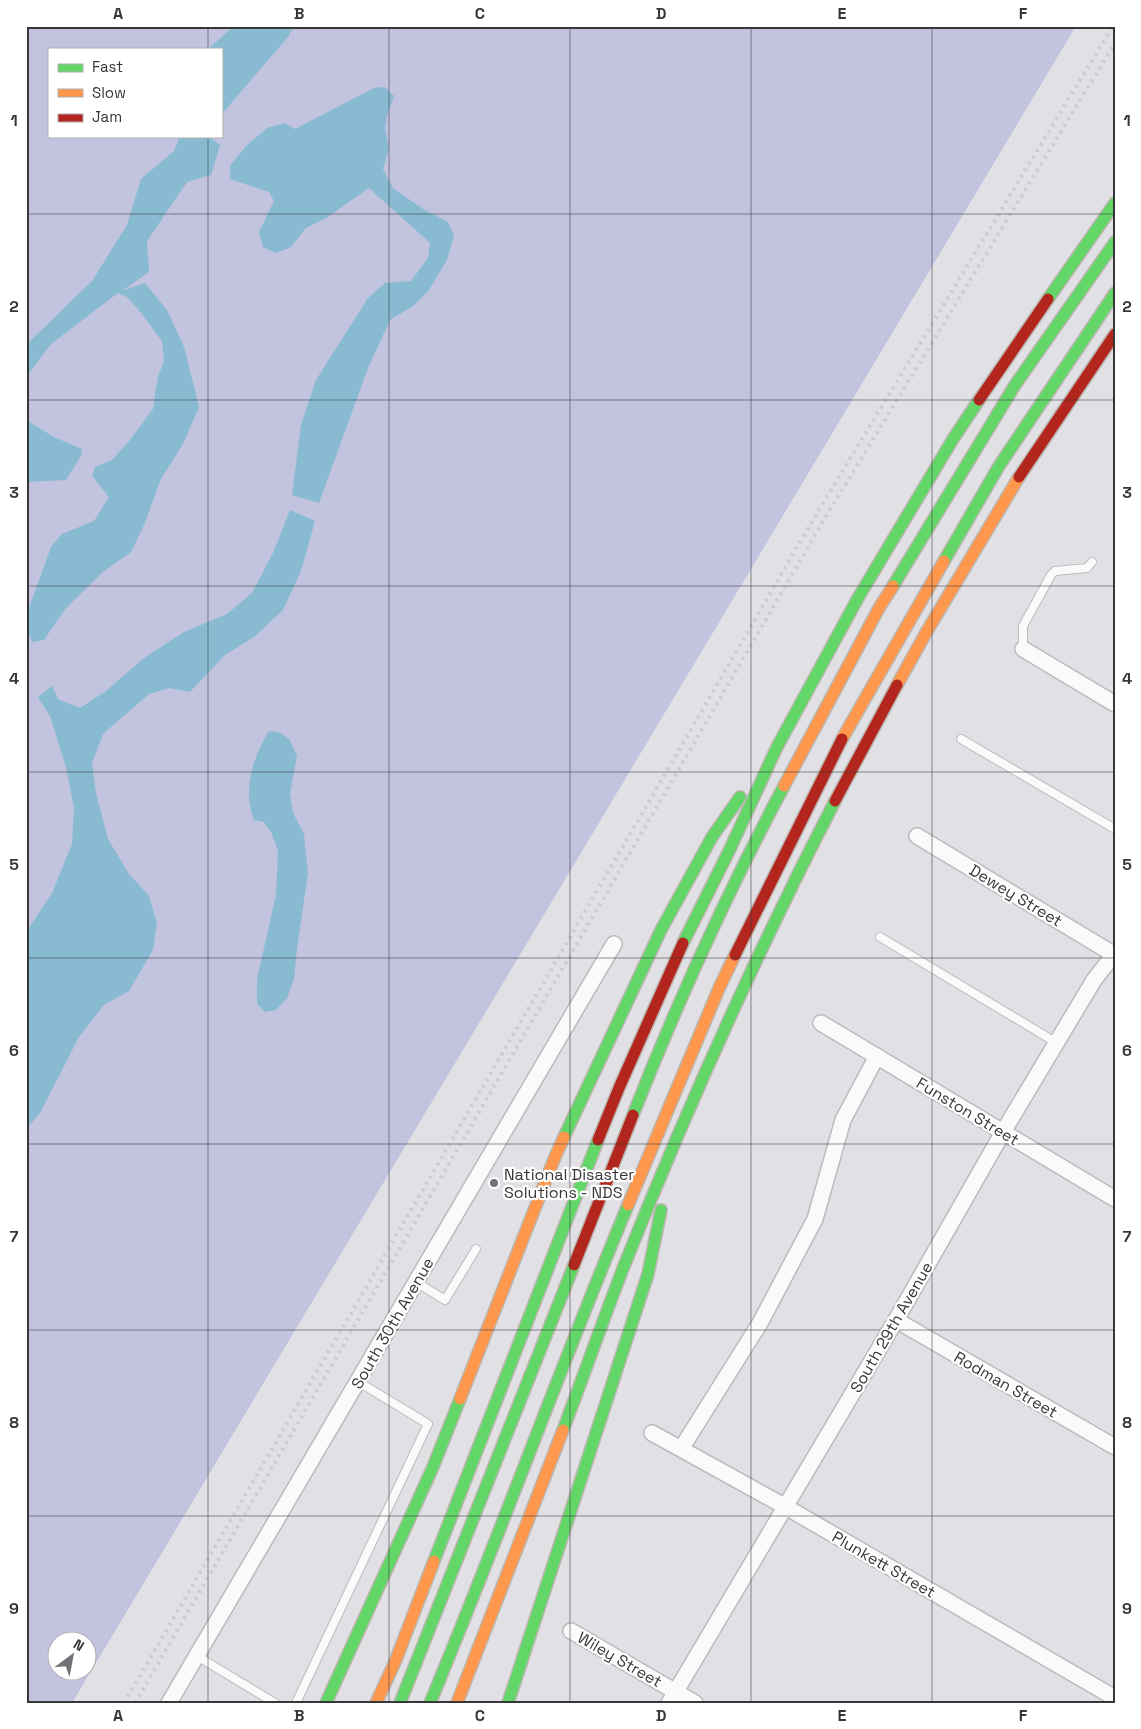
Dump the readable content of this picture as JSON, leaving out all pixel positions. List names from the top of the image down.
{
  "streets": {
    "street": [
      "Dewey Street",
      "Funston Street",
      "South 30th Avenue",
      "South 29th Avenue",
      "Rodman Street",
      "Plunkett Street",
      "Wiley Street"
    ]
  },
  "crossings": [
    ["Dewey Street", "South 29th Avenue"],
    ["Funston Street", "South 29th Avenue"],
    ["South 29th Avenue", "Rodman Street"],
    ["South 29th Avenue", "Plunkett Street"],
    ["South 29th Avenue", "Wiley Street"]
  ],
  "places": ["National Disaster Solutions - NDS"],
  "legend": ["Fast", "Slow", "Jam"],
  "north": "top right",
  "grid": {
    "columns": [
      "A",
      "B",
      "C",
      "D",
      "E",
      "F"
    ],
    "rows": [
      "1",
      "2",
      "3",
      "4",
      "5",
      "6",
      "7",
      "8",
      "9"
    ]
  }
}
